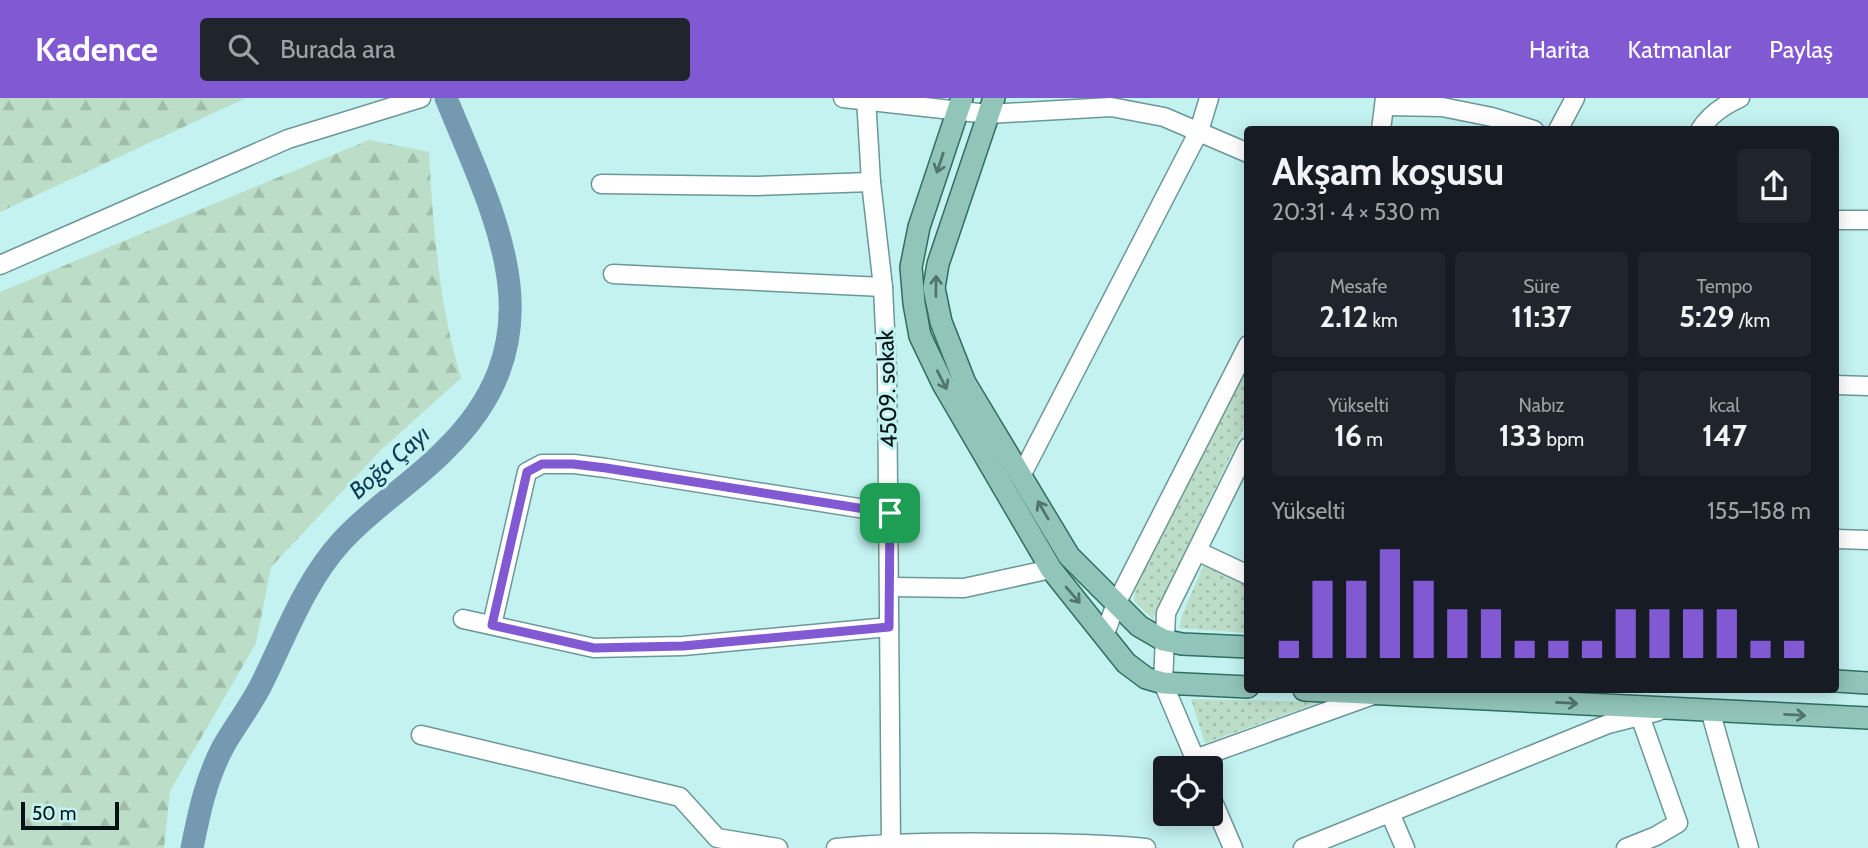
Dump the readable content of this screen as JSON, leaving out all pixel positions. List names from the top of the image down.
{
  "streets": {
    "street": ["4509. sokak"]
  },
  "water": ["Boğa Çayı"],
  "scale_bar": "50 m",
  "page": {
    "header": "Kadence",
    "search": "Burada ara",
    "nav": ["Harita", "Katmanlar", "Paylaş"],
    "heading": ["Akşam koşusu", "20:31 · 4 × 530 m"],
    "stats": [
      ["Mesafe", "2.12 km"],
      ["Süre", "11:37"],
      ["Tempo", "5:29 /km"],
      ["Yükselti", "16 m"],
      ["Nabız", "133 bpm"],
      ["kcal", "147"]
    ],
    "chart": ["Yükselti", "155–158 m"],
    "scale": "50 m"
  }
}
